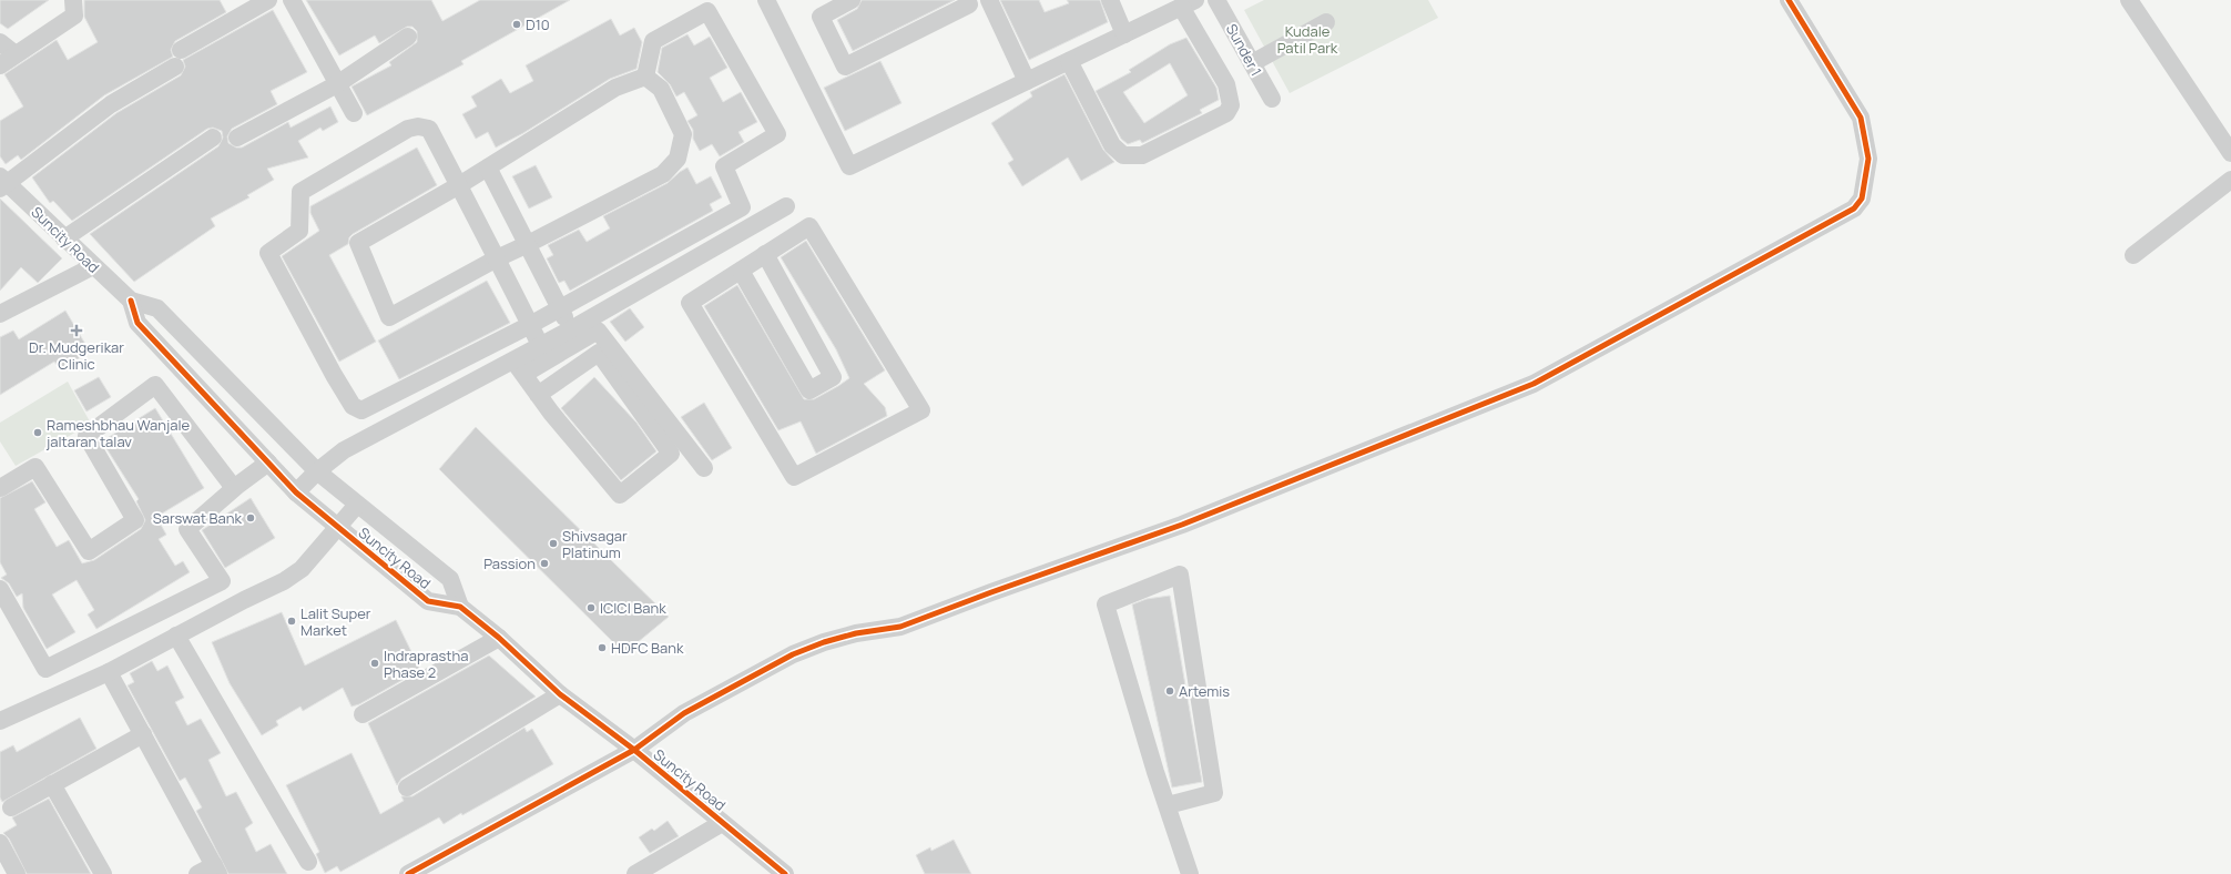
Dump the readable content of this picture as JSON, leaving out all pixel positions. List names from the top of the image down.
{
  "streets": {
    "street": ["Sunder 1", "Suncity Road"]
  },
  "parks": ["Kudale Patil Park"],
  "places": {
    "other": [
      "D10",
      "Rameshbhau Wanjale jaltaran talav",
      "Sarswat Bank",
      "Shivsagar Platinum",
      "Passion",
      "ICICI Bank",
      "Lalit Super Market",
      "HDFC Bank",
      "Indraprastha Phase 2",
      "Artemis"
    ],
    "health": ["Dr. Mudgerikar Clinic"]
  }
}
